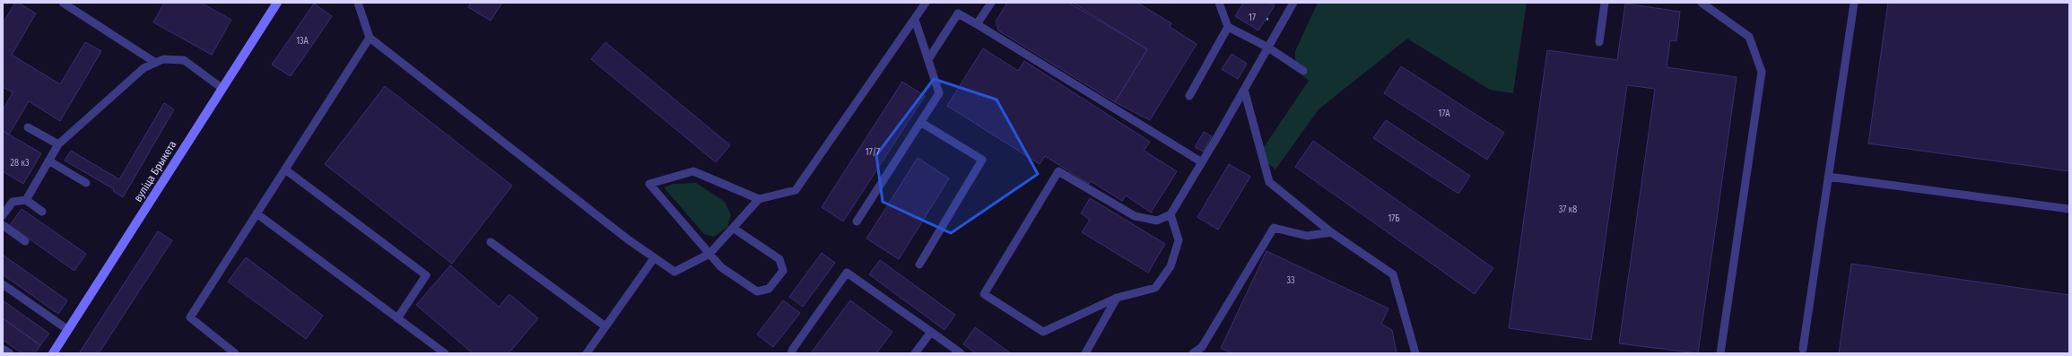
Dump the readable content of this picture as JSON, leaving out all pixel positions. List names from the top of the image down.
{
  "streets": {
    "street": ["вуліца Брыкета"]
  },
  "house_numbers": [
    "17",
    "13А",
    "17А",
    "17/7",
    "28 к3",
    "37 к8",
    "17Б",
    "33"
  ]
}
